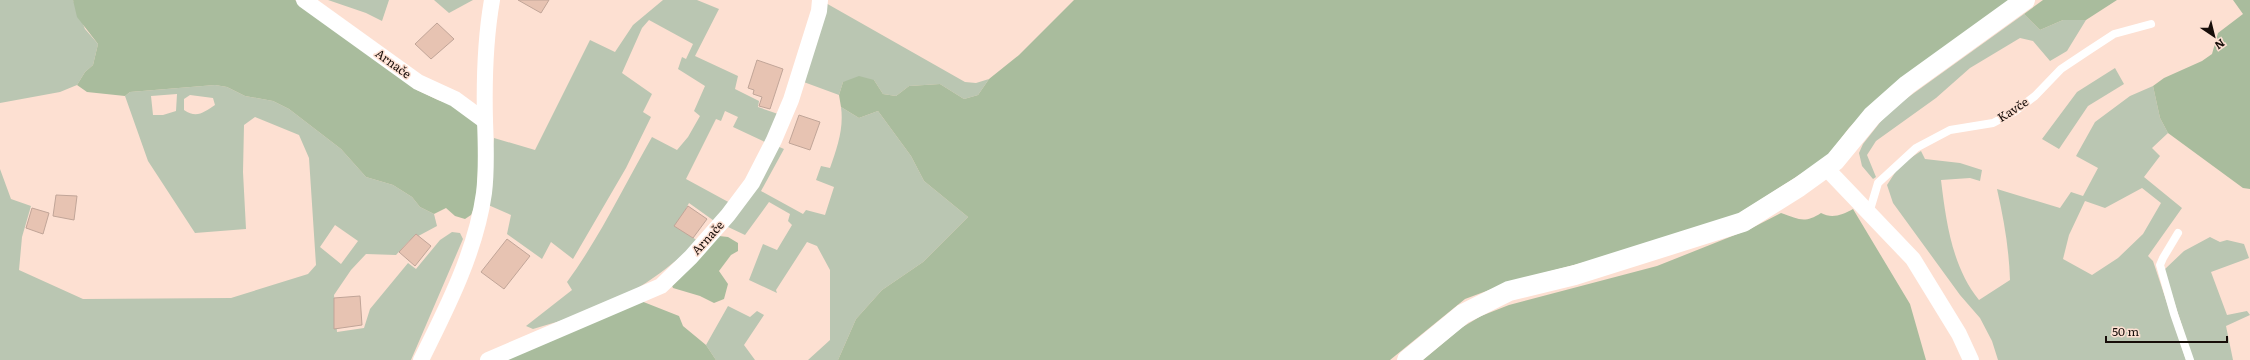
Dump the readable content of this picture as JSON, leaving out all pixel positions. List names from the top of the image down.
{
  "streets": {
    "street": ["Arnače"],
    "lane": ["Kavče"]
  },
  "scale_bar": "50 m",
  "north": "bottom right"
}
